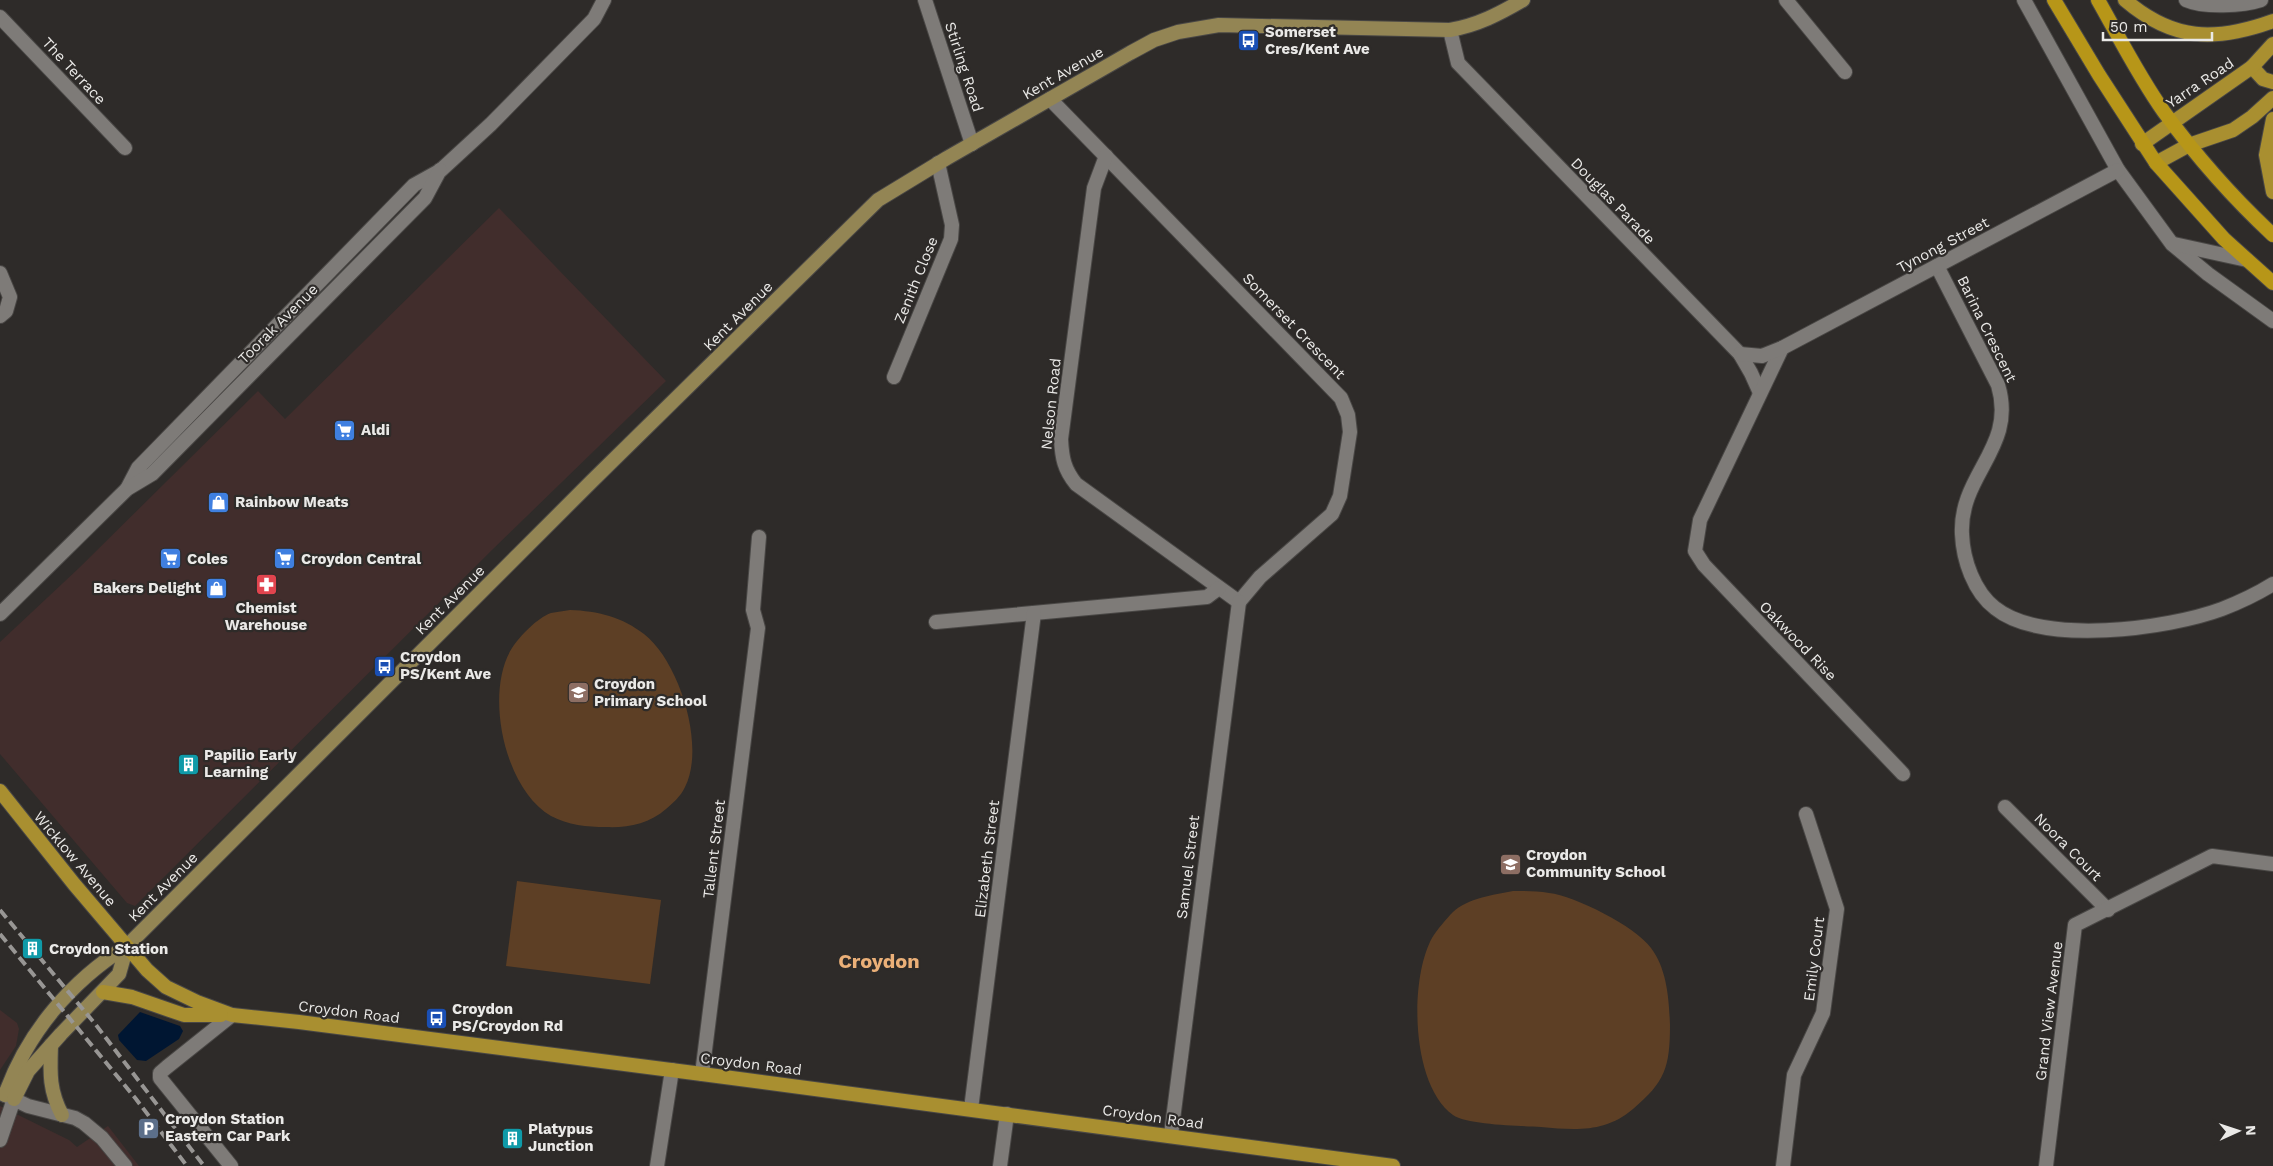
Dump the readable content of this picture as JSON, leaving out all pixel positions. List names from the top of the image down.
{
  "streets": {
    "main road": [
      "Kent Avenue",
      "Yarra Road",
      "Wicklow Avenue",
      "Croydon Road"
    ],
    "street": [
      "Stirling Road",
      "The Terrace",
      "Douglas Parade",
      "Tynong Street",
      "Zenith Close",
      "Toorak Avenue",
      "Somerset Crescent",
      "Barina Crescent",
      "Nelson Road",
      "Oakwood Rise",
      "Noora Court",
      "Tallent Street",
      "Elizabeth Street",
      "Samuel Street",
      "Emily Court",
      "Grand View Avenue"
    ]
  },
  "crossings": [
    ["Stirling Road", "Kent Avenue"],
    ["Kent Avenue", "Douglas Parade"],
    ["Kent Avenue", "Zenith Close"],
    ["Kent Avenue", "Somerset Crescent"],
    ["Kent Avenue", "Wicklow Avenue"],
    ["Kent Avenue", "Croydon Road"],
    ["Douglas Parade", "Tynong Street"],
    ["Douglas Parade", "Oakwood Rise"],
    ["Tynong Street", "Barina Crescent"],
    ["Somerset Crescent", "Nelson Road"],
    ["Somerset Crescent", "Samuel Street"],
    ["Nelson Road", "Samuel Street"],
    ["Noora Court", "Grand View Avenue"],
    ["Tallent Street", "Croydon Road"],
    ["Wicklow Avenue", "Croydon Road"],
    ["Elizabeth Street", "Croydon Road"],
    ["Samuel Street", "Croydon Road"]
  ],
  "districts": ["Croydon"],
  "places": {
    "bus stop": ["Somerset Cres/Kent Ave", "Croydon PS/Kent Ave", "Croydon PS/Croydon Rd"],
    "supermarket": ["Aldi", "Coles", "Croydon Central"],
    "shop": ["Rainbow Meats", "Bakers Delight"],
    "pharmacy": ["Chemist Warehouse"],
    "school or university": ["Croydon Primary School", "Croydon Community School"],
    "building": ["Papilio Early Learning", "Croydon Station", "Platypus Junction"],
    "parking": ["Croydon Station Eastern Car Park"]
  },
  "scale_bar": "50 m",
  "north": "right"
}
